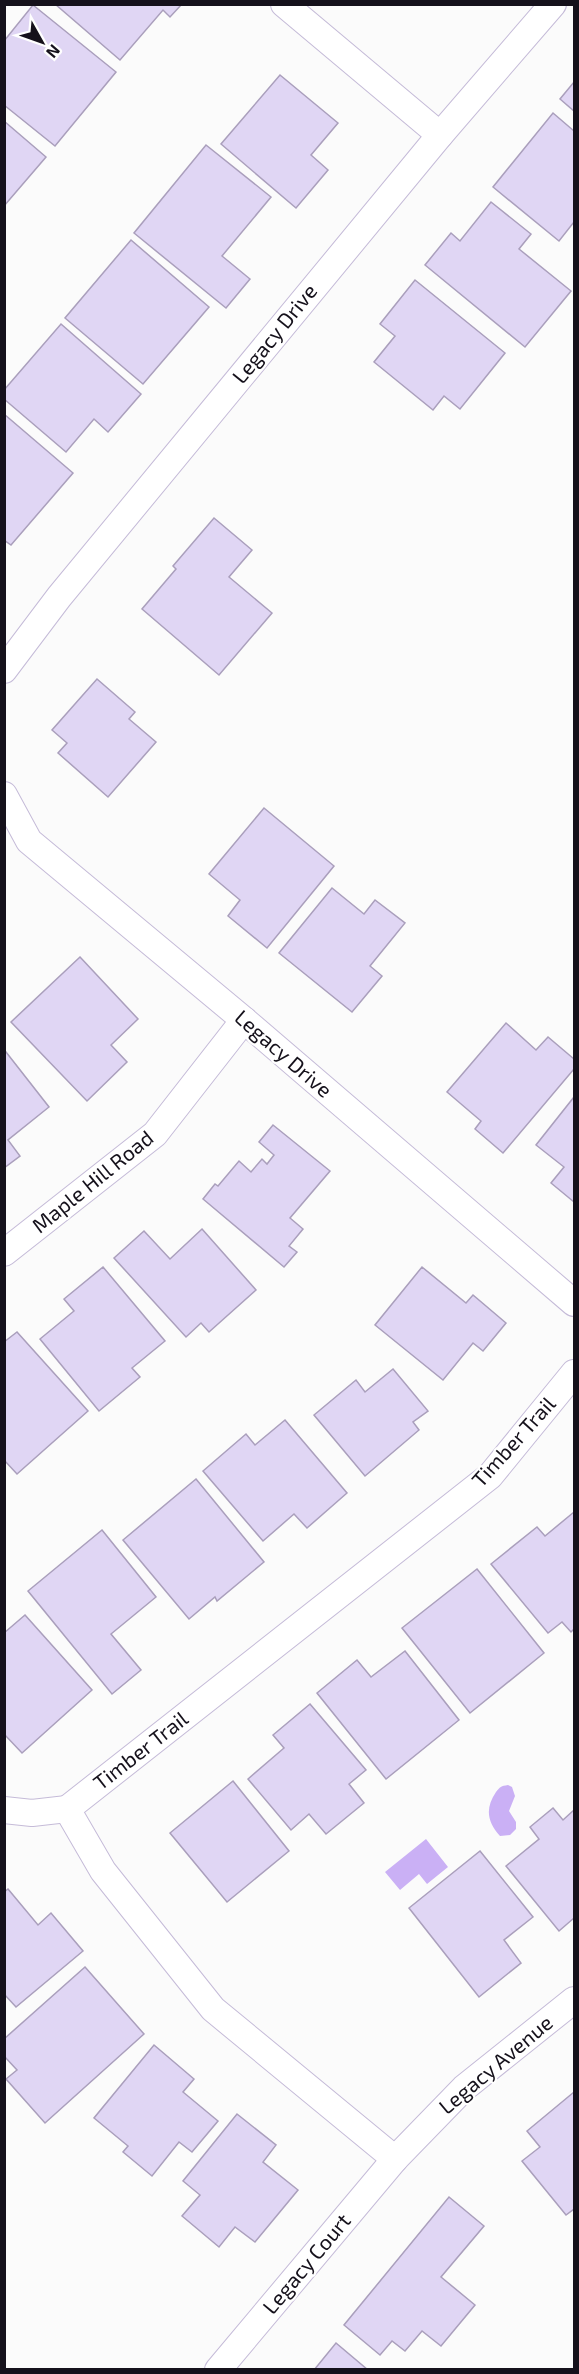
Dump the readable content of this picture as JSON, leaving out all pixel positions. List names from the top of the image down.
{
  "streets": {
    "street": [
      "Legacy Drive",
      "Maple Hill Road",
      "Timber Trail",
      "Legacy Avenue",
      "Legacy Court"
    ]
  },
  "crossings": [
    ["Legacy Drive", "Maple Hill Road"],
    ["Legacy Avenue", "Legacy Court"]
  ],
  "north": "bottom right"
}
